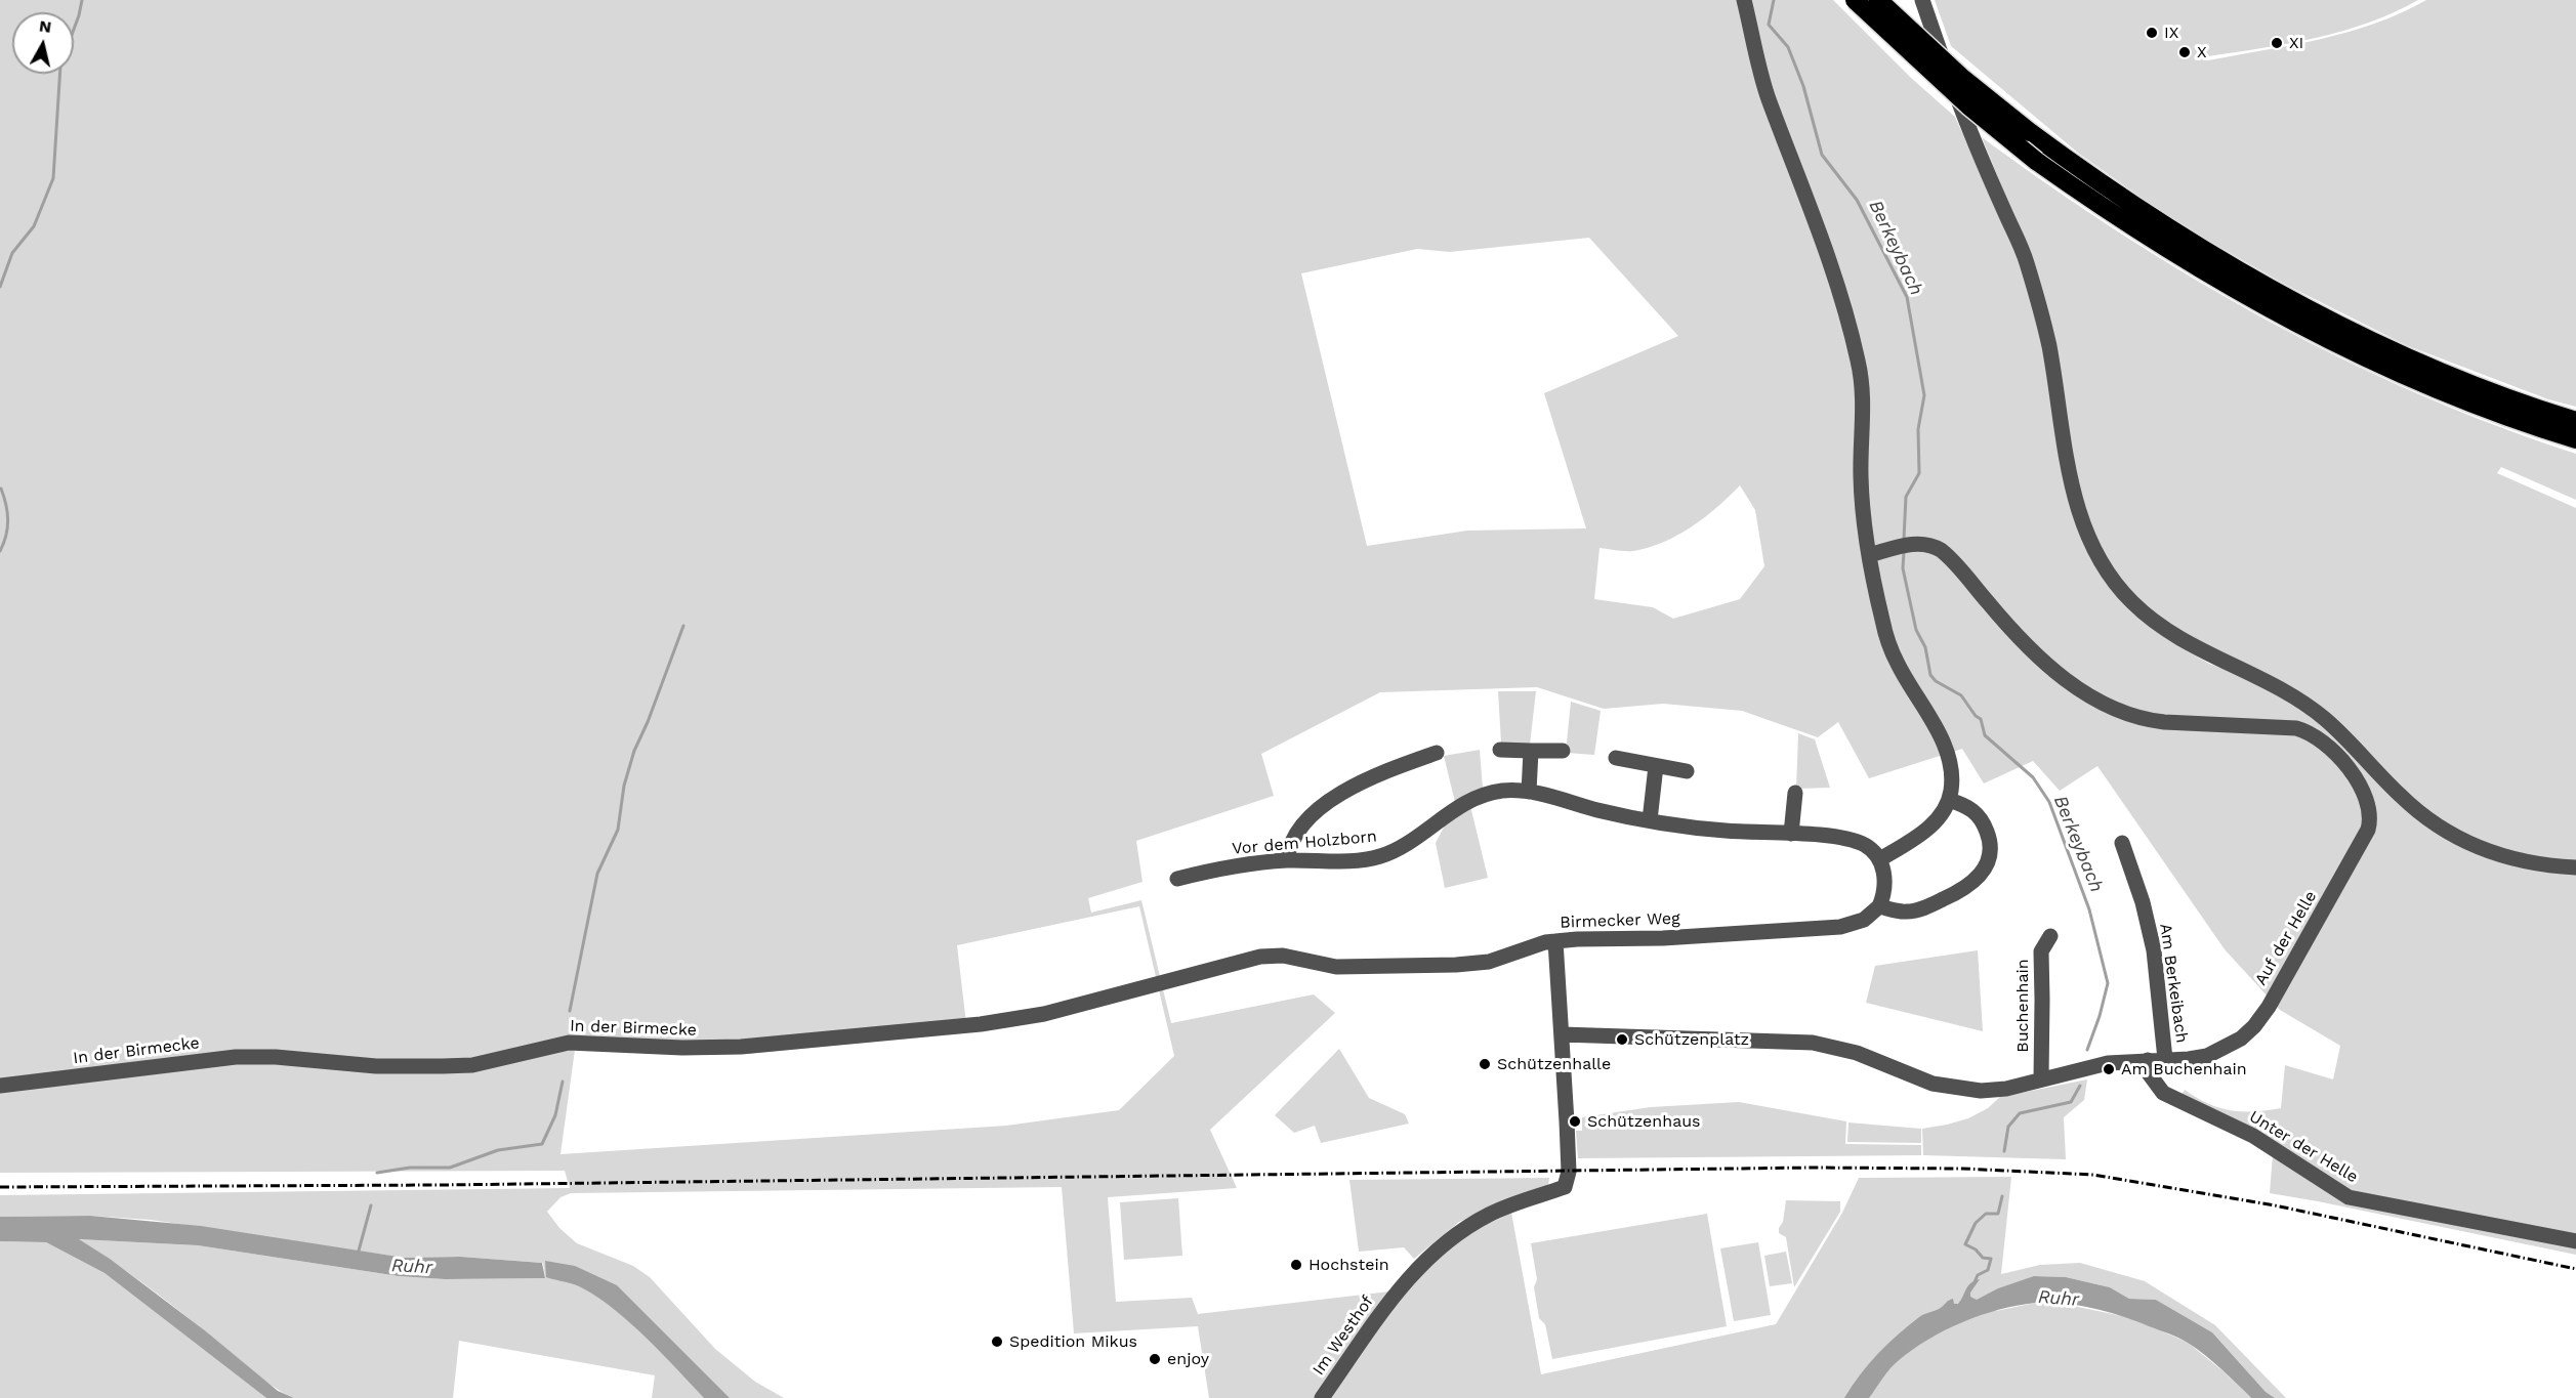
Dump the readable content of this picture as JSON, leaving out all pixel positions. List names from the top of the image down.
{
  "streets": {
    "street": [
      "Vor dem Holzborn",
      "Birmecker Weg",
      "Auf der Helle",
      "Am Berkeibach",
      "Buchenhain",
      "In der Birmecke",
      "Unter der Helle",
      "Im Westhof"
    ]
  },
  "crossings": [
    ["Birmecker Weg", "In der Birmecke"],
    ["Auf der Helle", "Am Berkeibach"],
    ["Auf der Helle", "Buchenhain"],
    ["Auf der Helle", "Unter der Helle"],
    ["Auf der Helle", "Im Westhof"]
  ],
  "water": ["Berkeybach", "Ruhr"],
  "places": [
    "IX",
    "XI",
    "X",
    "Schützenplatz",
    "Schützenhalle",
    "Am Buchenhain",
    "Schützenhaus",
    "Hochstein",
    "Spedition Mikus",
    "enjoy"
  ],
  "north": "top"
}
